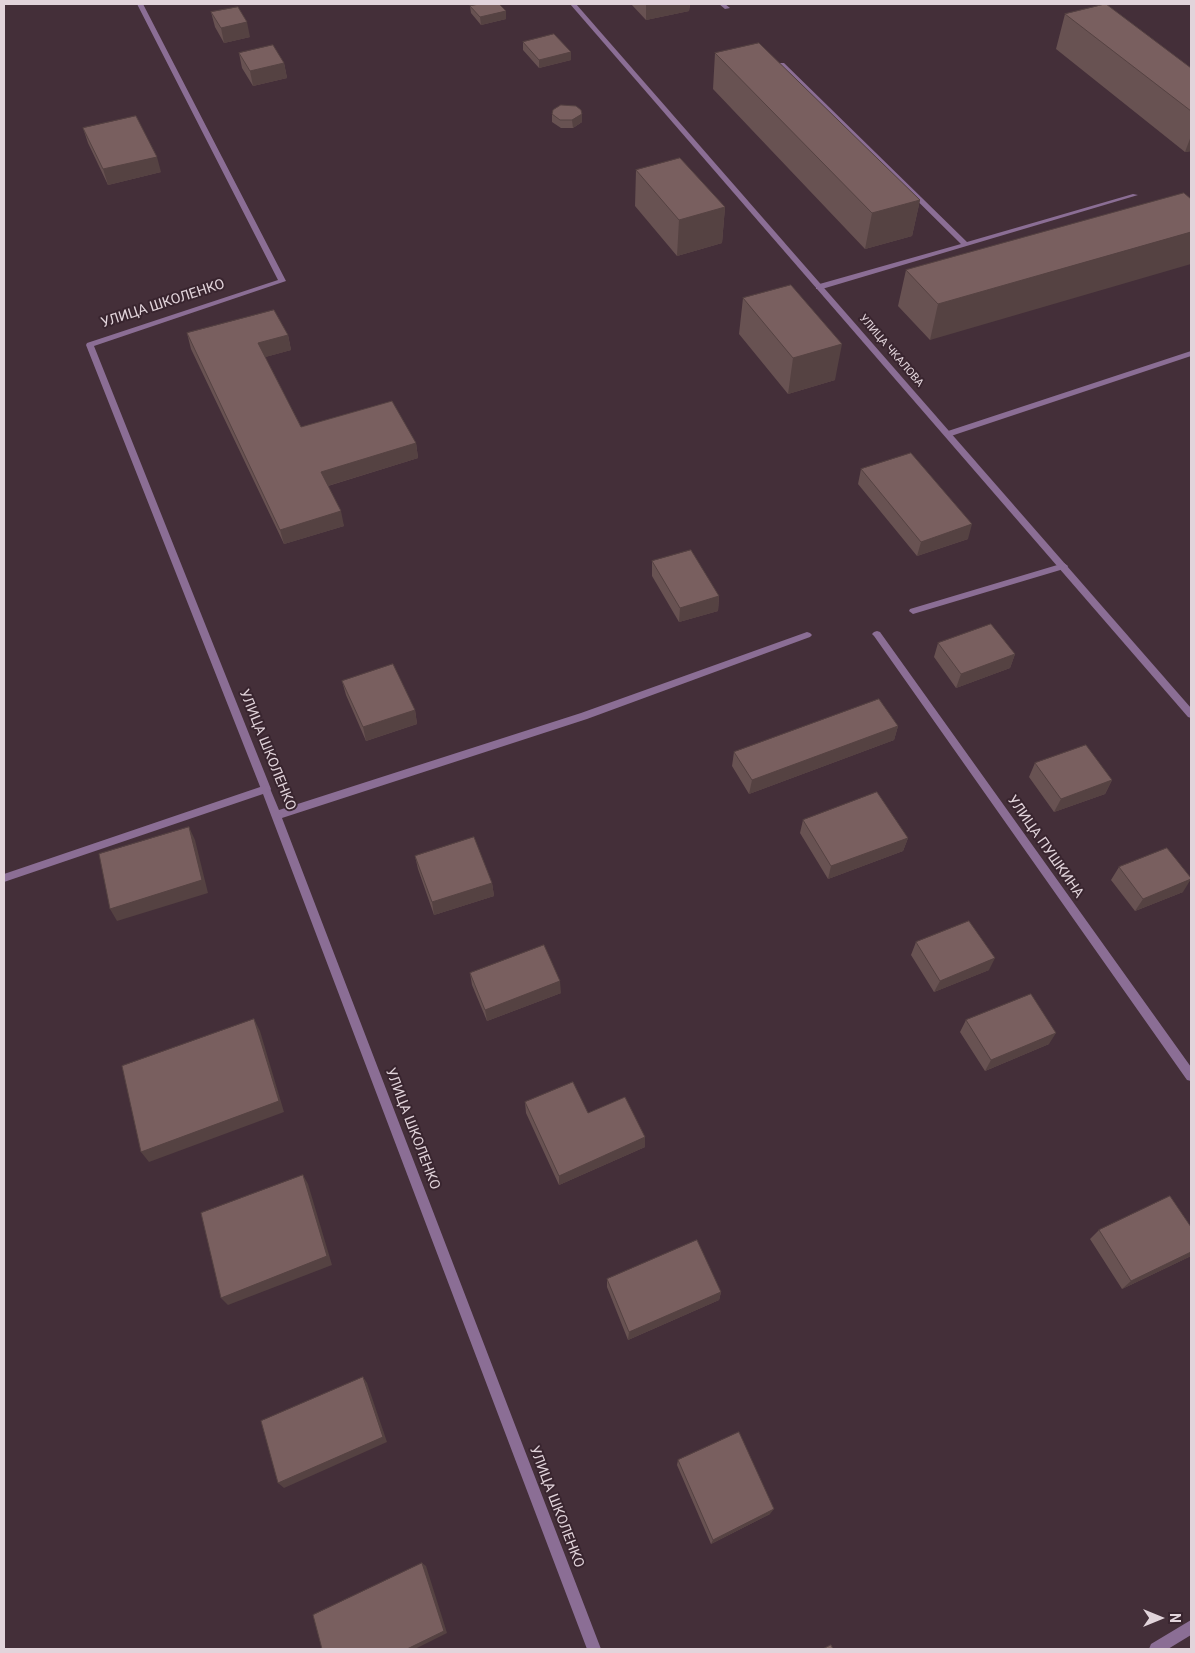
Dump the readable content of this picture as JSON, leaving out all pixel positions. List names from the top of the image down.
{
  "streets": {
    "street": ["УЛИЦА ШКОЛЕНКО", "УЛИЦА ЧКАЛОВА", "УЛИЦА ПУШКИНА"]
  },
  "north": "right"
}
